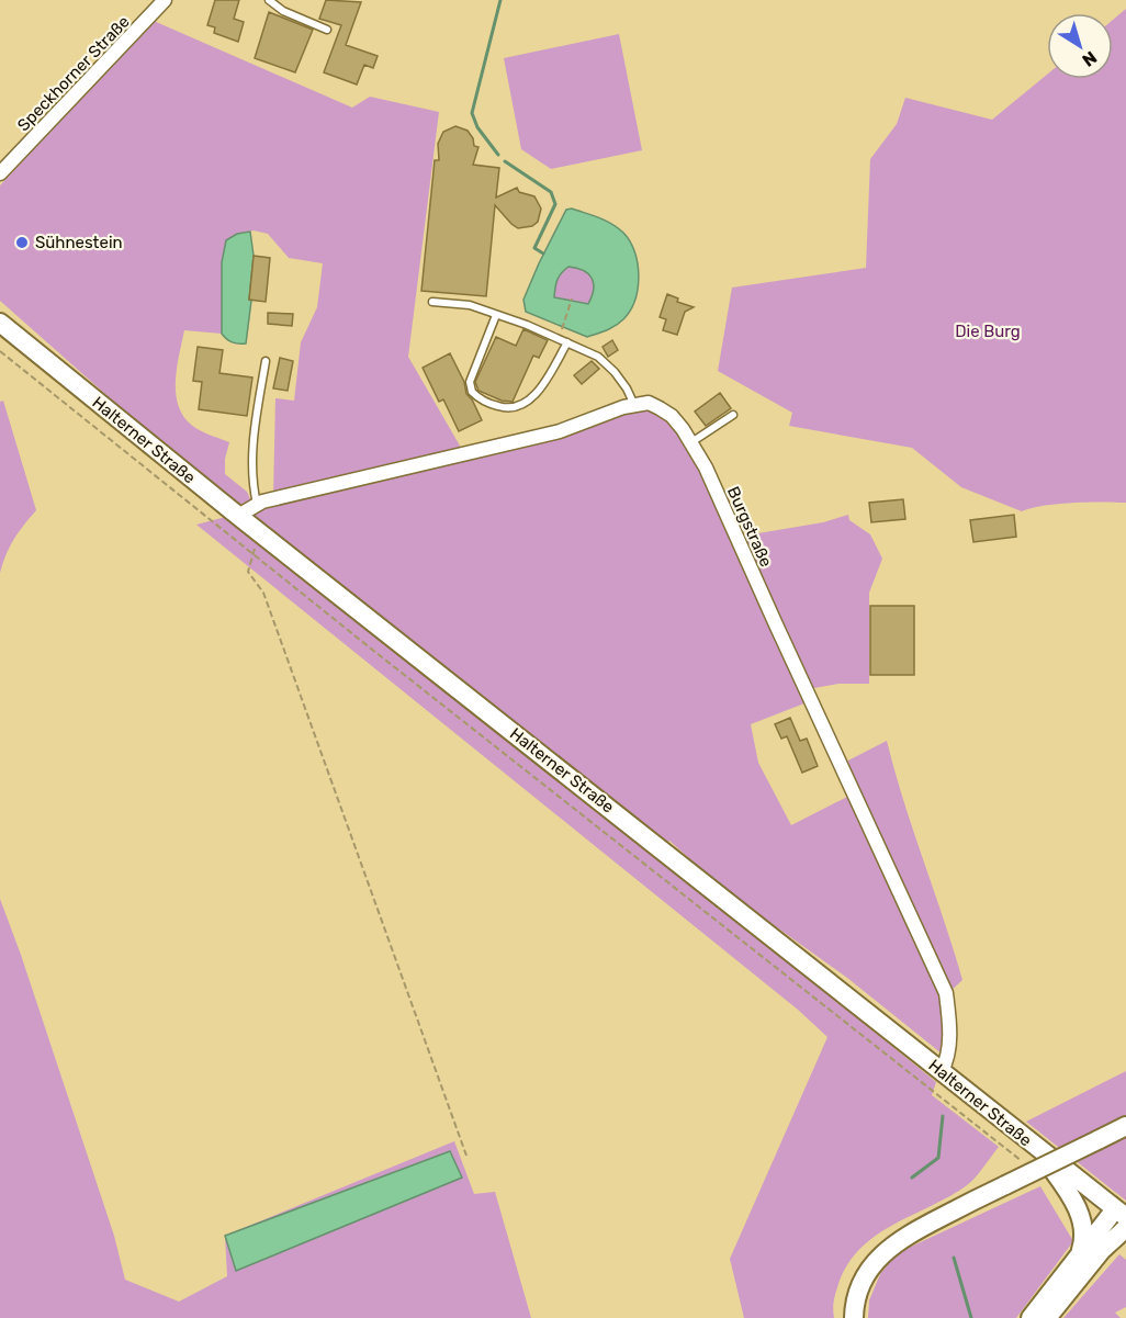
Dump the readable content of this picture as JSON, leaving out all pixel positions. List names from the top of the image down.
{
  "streets": {
    "main road": ["Halterner Straße"],
    "street": ["Speckhorner Straße", "Burgstraße"]
  },
  "crossings": [
    ["Halterner Straße", "Burgstraße"]
  ],
  "parks": ["Die Burg"],
  "places": ["Sühnestein"],
  "north": "bottom right"
}
